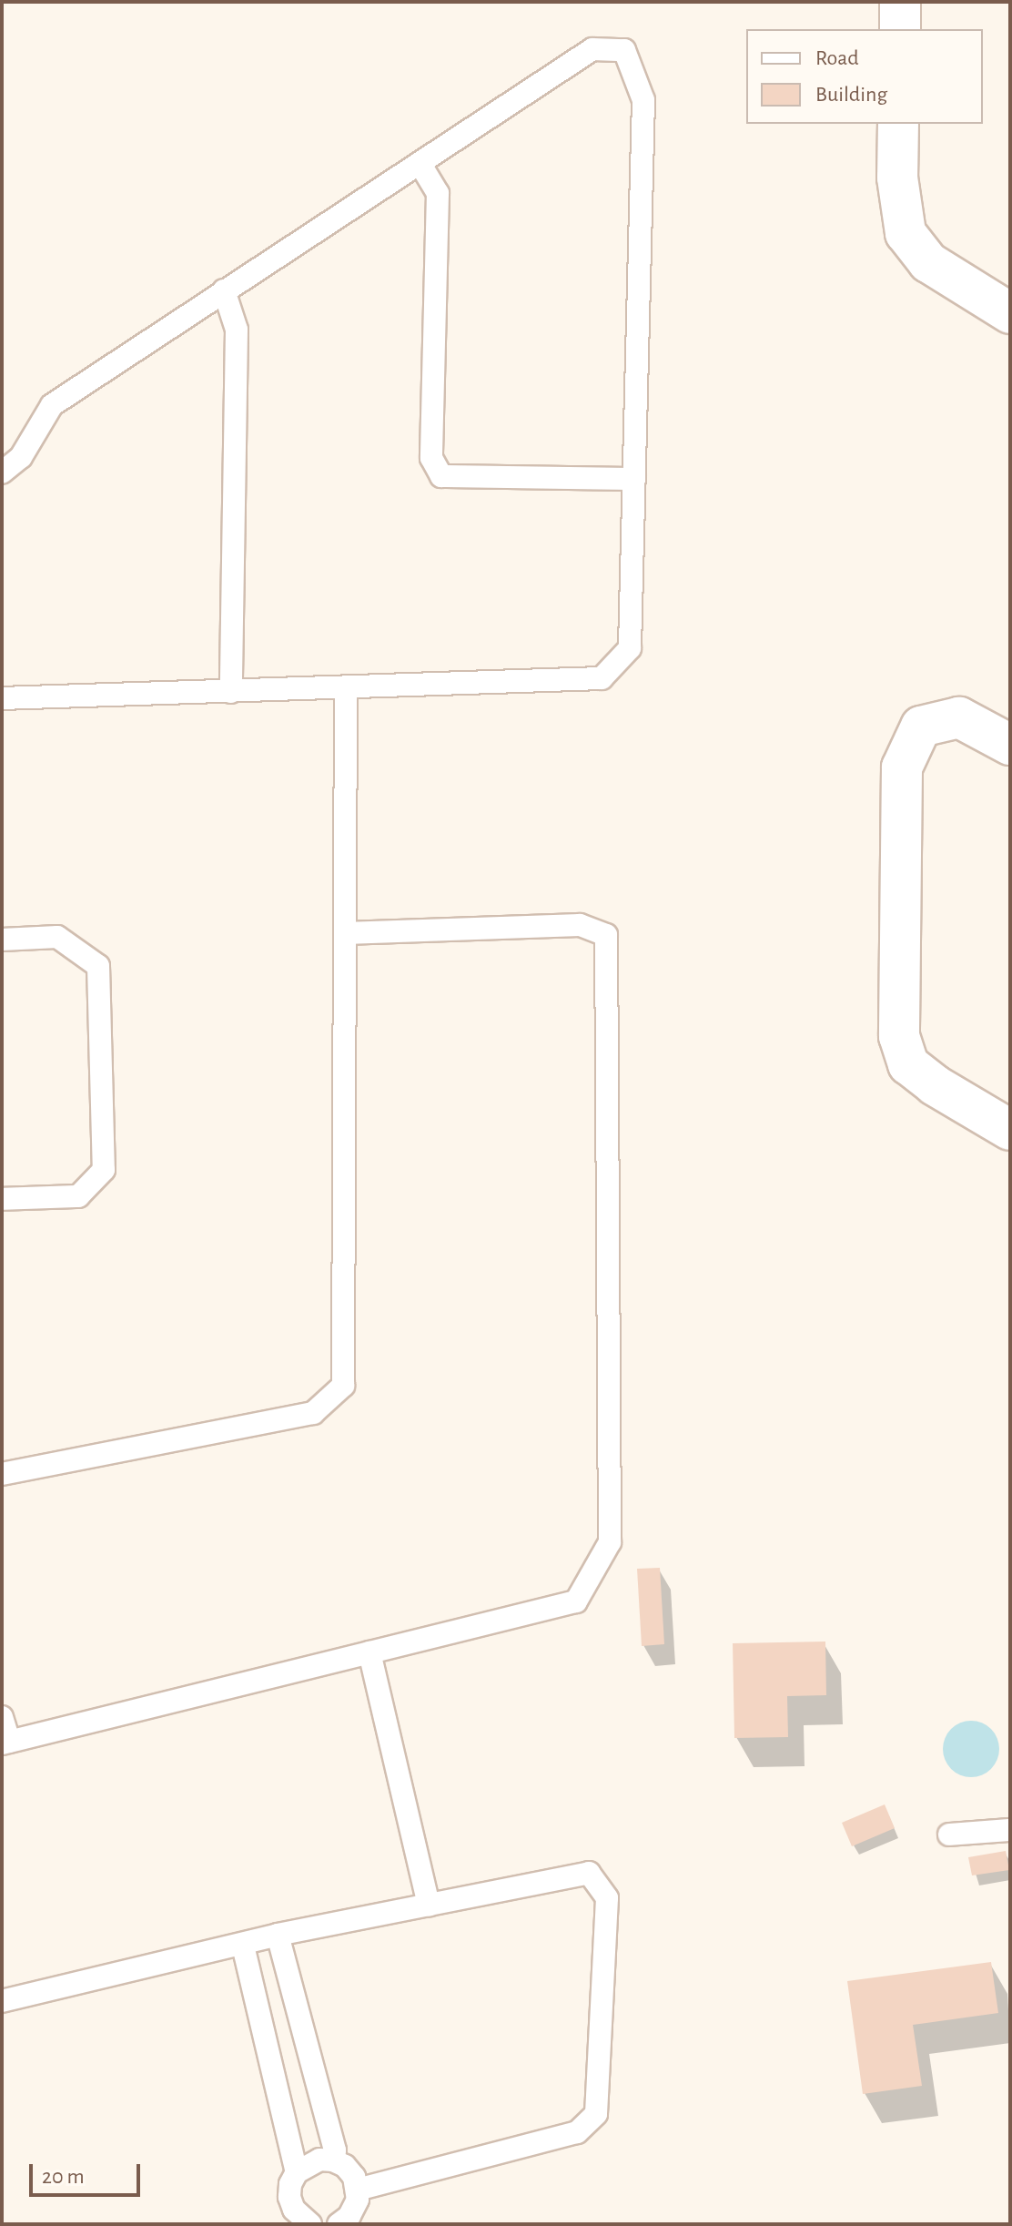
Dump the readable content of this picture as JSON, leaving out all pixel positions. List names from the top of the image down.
{
  "legend": ["Road", "Building"],
  "scale_bar": "20 m"
}
